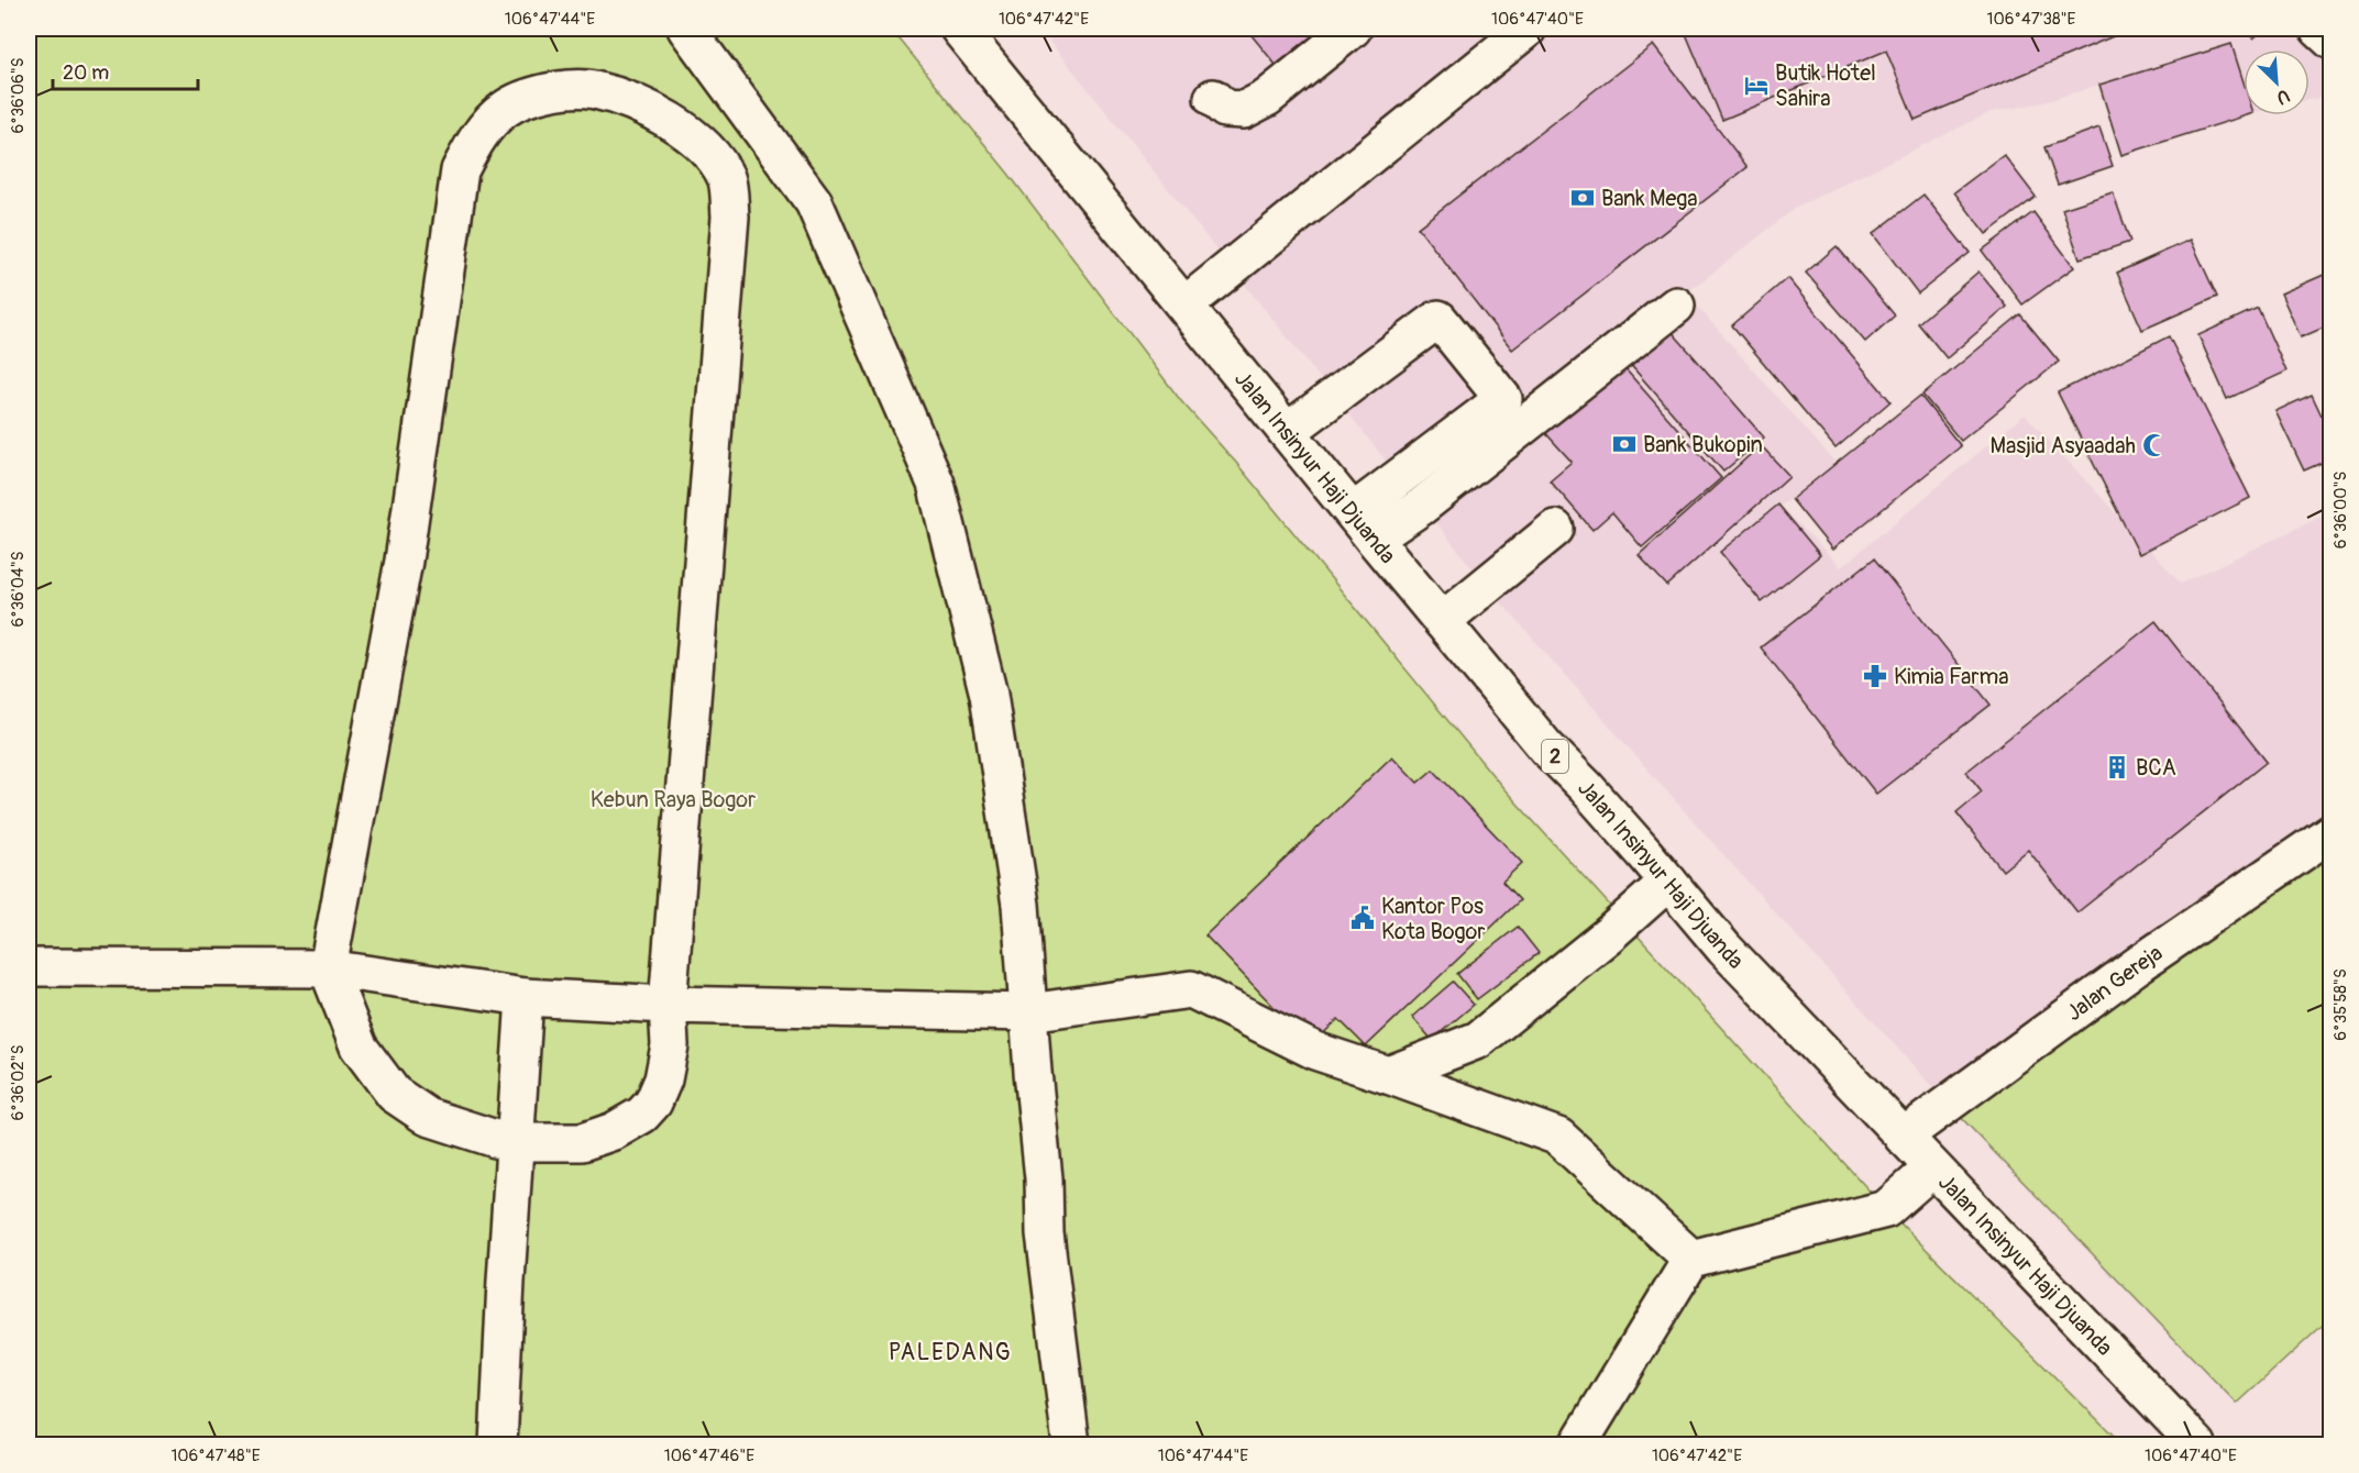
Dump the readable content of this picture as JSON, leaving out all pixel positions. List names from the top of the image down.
{
  "streets": {
    "main road": ["Jalan Insinyur Haji Djuanda", "2", "Jalan Gereja"]
  },
  "crossings": [
    ["Jalan Insinyur Haji Djuanda", "Jalan Gereja"]
  ],
  "districts": ["PALEDANG"],
  "parks": ["Kebun Raya Bogor"],
  "places": {
    "hotel": ["Butik Hotel Sahira"],
    "bank": ["Bank Mega", "Bank Bukopin"],
    "mosque": ["Masjid Asyaadah"],
    "pharmacy": ["Kimia Farma"],
    "building": ["BCA"],
    "public building": ["Kantor Pos Kota Bogor"]
  },
  "scale_bar": "20 m",
  "north": "bottom right",
  "coordinates": [
    "106°47'44\"E",
    "106°47'42\"E",
    "106°47'40\"E",
    "106°47'38\"E",
    "6°36'06\"S",
    "6°36'00\"S",
    "6°36'04\"S",
    "6°35'58\"S",
    "6°36'02\"S",
    "106°47'48\"E",
    "106°47'46\"E"
  ]
}
